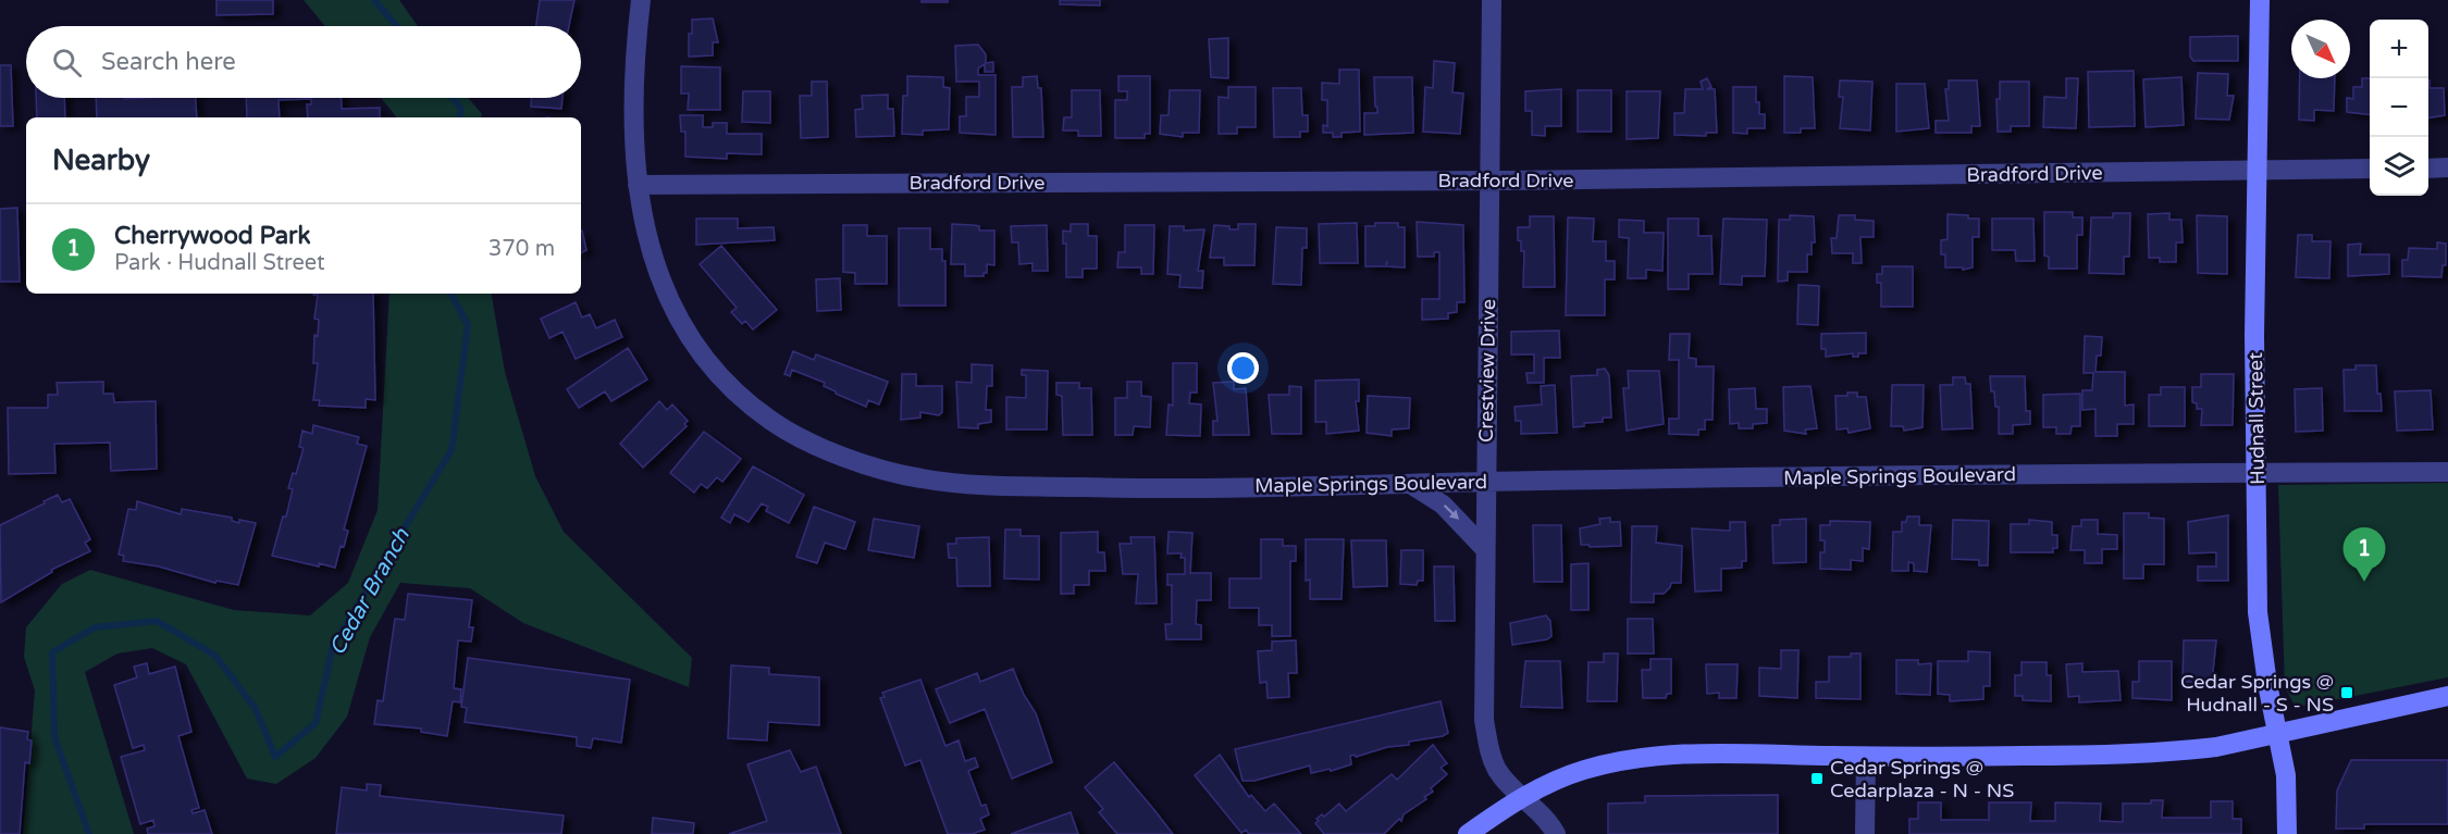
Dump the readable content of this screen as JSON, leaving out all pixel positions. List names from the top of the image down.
{
  "streets": {
    "main road": ["Hudnall Street"],
    "street": ["Bradford Drive", "Crestview Drive", "Maple Springs Boulevard"]
  },
  "crossings": [
    ["Bradford Drive", "Crestview Drive"],
    ["Bradford Drive", "Hudnall Street"],
    ["Bradford Drive", "Maple Springs Boulevard"],
    ["Crestview Drive", "Maple Springs Boulevard"],
    ["Hudnall Street", "Maple Springs Boulevard"]
  ],
  "water": ["Cedar Branch"],
  "places": {
    "transit": ["Cedar Springs @ Hudnall - S - NS", "Cedar Springs @ Cedarplaza - N - NS"]
  },
  "north": "bottom right",
  "page": {
    "map_buttons": ["+", "−"],
    "search": "Search here",
    "heading": "Nearby",
    "list": [
      {
        "mark": "1",
        "name": "Cherrywood Park",
        "note": "Park · Hudnall Street",
        "value": "370 m"
      }
    ],
    "pins": "1"
  }
}
